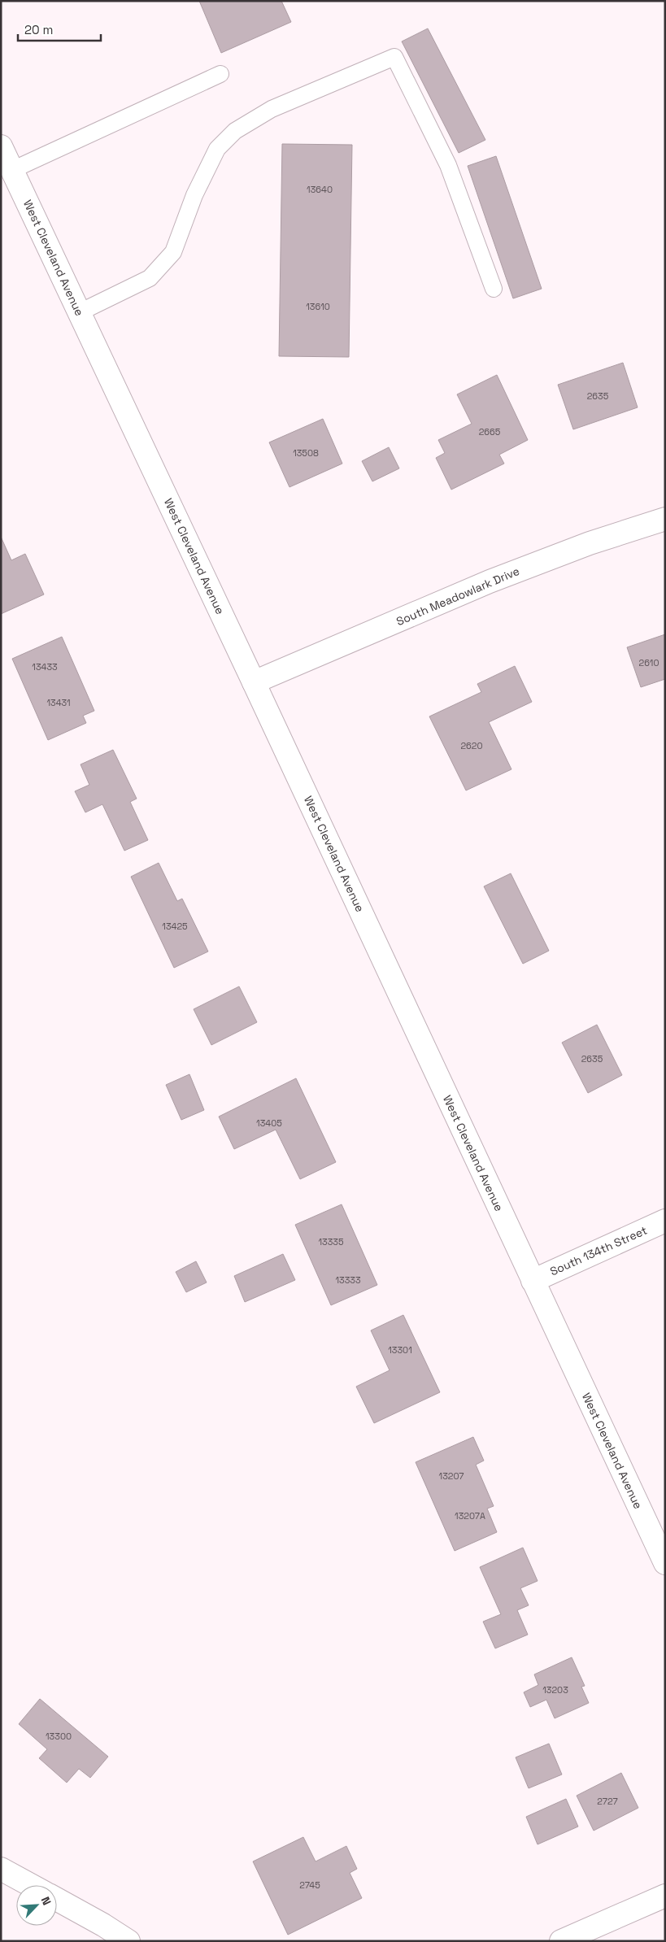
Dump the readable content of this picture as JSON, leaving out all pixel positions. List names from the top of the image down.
{
  "streets": {
    "main road": ["West Cleveland Avenue", "South Meadowlark Drive", "South 134th Street"]
  },
  "crossings": [
    ["West Cleveland Avenue", "South Meadowlark Drive"],
    ["West Cleveland Avenue", "South 134th Street"]
  ],
  "house_numbers": [
    "13640",
    "13610",
    "2635",
    "2665",
    "13508",
    "2610",
    "13433",
    "13431",
    "2620",
    "13425",
    "2635",
    "13405",
    "13335",
    "13333",
    "13301",
    "13207",
    "13207A",
    "13203",
    "13300",
    "2727",
    "2745"
  ],
  "scale_bar": "20 m",
  "north": "top right"
}
